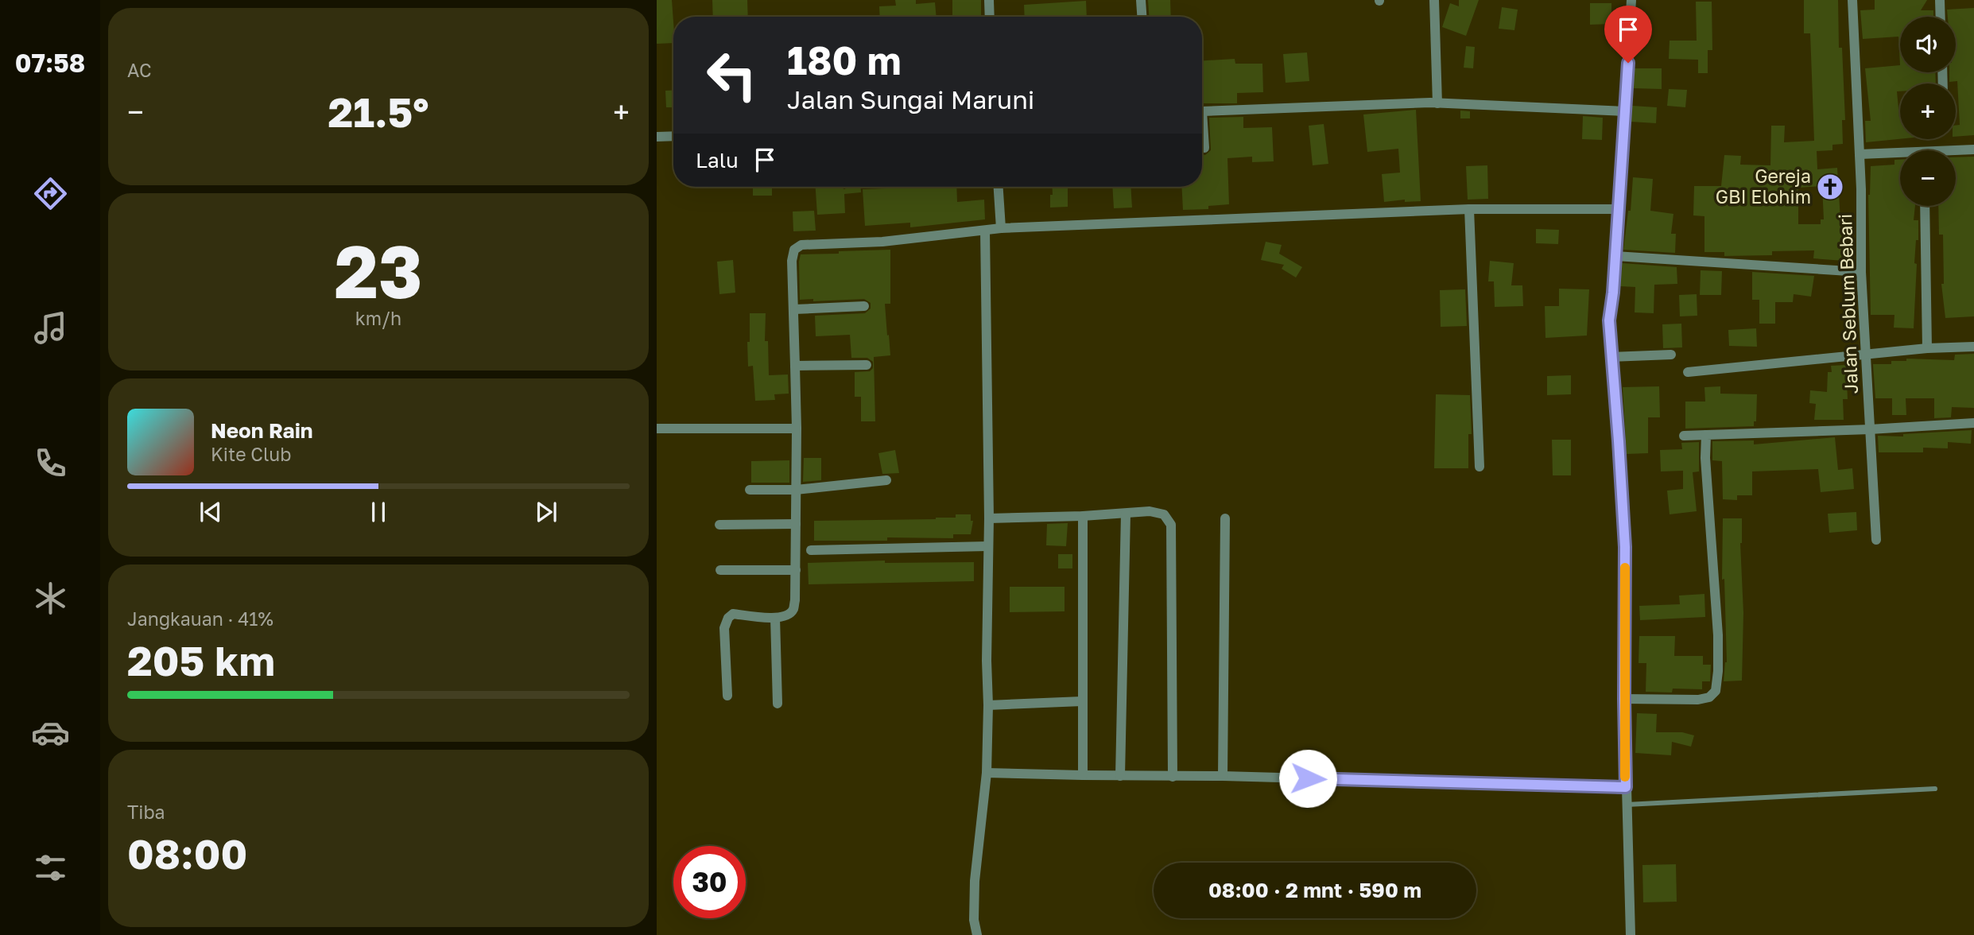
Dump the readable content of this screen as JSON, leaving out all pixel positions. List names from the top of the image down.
{
  "streets": {
    "street": ["Jalan Seblum Bebari"]
  },
  "places": {
    "church": ["Gereja GBI Elohim"]
  },
  "page": {
    "tabs": "07:58",
    "tile": [
      "AC",
      ["23", "km/h"],
      ["Jangkauan · 41%", "205 km"],
      ["Tiba", "08:00"]
    ],
    "map_buttons": ["+", "−"],
    "turn": ["180 m", "Jalan Sungai Maruni"],
    "heat": ["−", "21.5°", "+"],
    "then": "Lalu",
    "song": ["Neon Rain", "Kite Club"],
    "limit": "30",
    "trip": "08:00 · 2 mnt · 590 m"
  }
}
